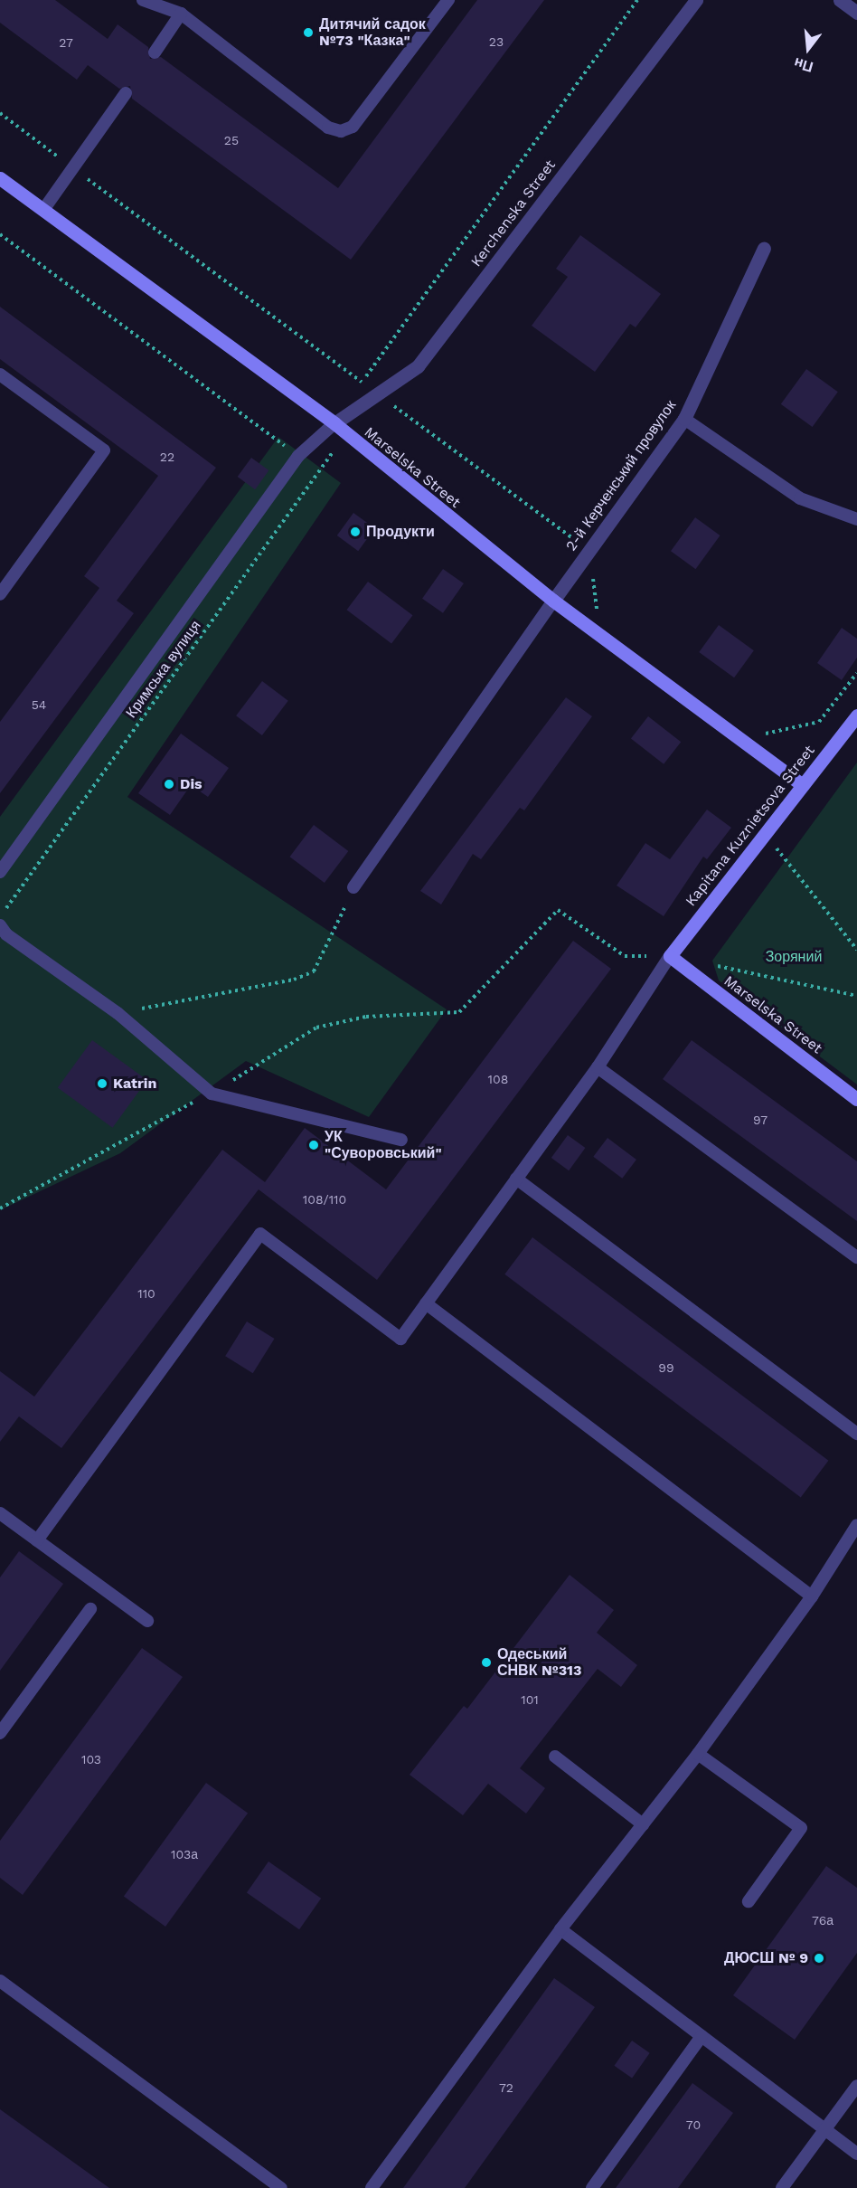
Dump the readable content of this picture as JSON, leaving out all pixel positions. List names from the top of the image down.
{
  "streets": {
    "street": [
      "Kerchenska Street",
      "Marselska Street",
      "2-й Керченський провулок",
      "Kapitana Kuznietsova Street"
    ],
    "path": ["Кримська вулиця"]
  },
  "crossings": [
    ["Kerchenska Street", "Marselska Street"],
    ["Marselska Street", "2-й Керченський провулок"],
    ["Marselska Street", "Кримська вулиця"],
    ["Marselska Street", "Kapitana Kuznietsova Street"]
  ],
  "parks": ["Зоряний"],
  "places": [
    "Дитячий садок №73 \"Казка\"",
    "Продукти",
    "Dis",
    "Katrin",
    "УК \"Суворовський\"",
    "Одеський СНВК №313",
    "ДЮСШ № 9"
  ],
  "house_numbers": [
    "23",
    "27",
    "25",
    "22",
    "54",
    "108",
    "97",
    "108/110",
    "110",
    "99",
    "101",
    "103",
    "103а",
    "76а",
    "72",
    "70"
  ],
  "north": "bottom"
}
